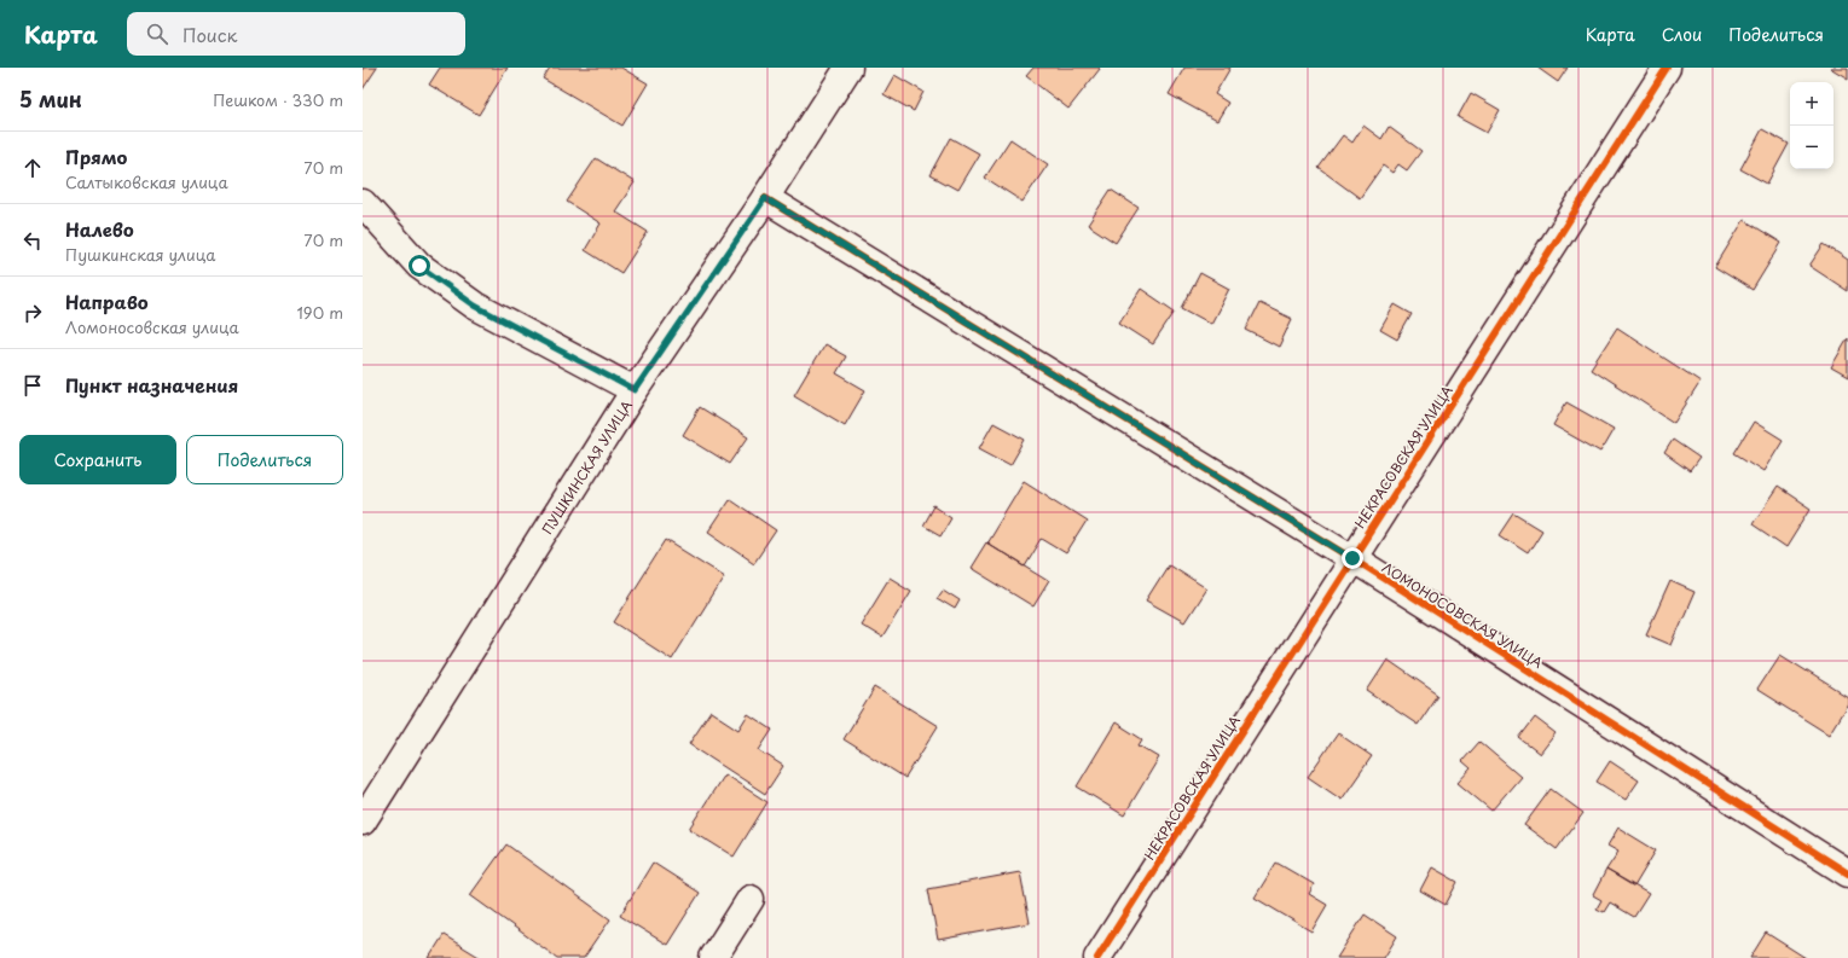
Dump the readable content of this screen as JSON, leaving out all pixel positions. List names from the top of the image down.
{
  "streets": {
    "street": ["НЕКРАСОВСКАЯ УЛИЦА", "ПУШКИНСКАЯ УЛИЦА", "ЛОМОНОСОВСКАЯ УЛИЦА"]
  },
  "crossings": [
    ["НЕКРАСОВСКАЯ УЛИЦА", "ЛОМОНОСОВСКАЯ УЛИЦА"],
    ["ПУШКИНСКАЯ УЛИЦА", "ЛОМОНОСОВСКАЯ УЛИЦА"]
  ],
  "page": {
    "header": "Карта",
    "search": "Поиск",
    "nav": ["Карта", "Слои", "Поделиться"],
    "heading": ["5 мин", "Пешком · 330 m"],
    "map_buttons": ["+", "−"],
    "list": [
      ["Прямо", "Салтыковская улица", "70 m"],
      ["Налево", "Пушкинская улица", "70 m"],
      ["Направо", "Ломоносовская улица", "190 m"],
      "Пункт назначения"
    ],
    "buttons": ["Сохранить", "Поделиться"]
  }
}
